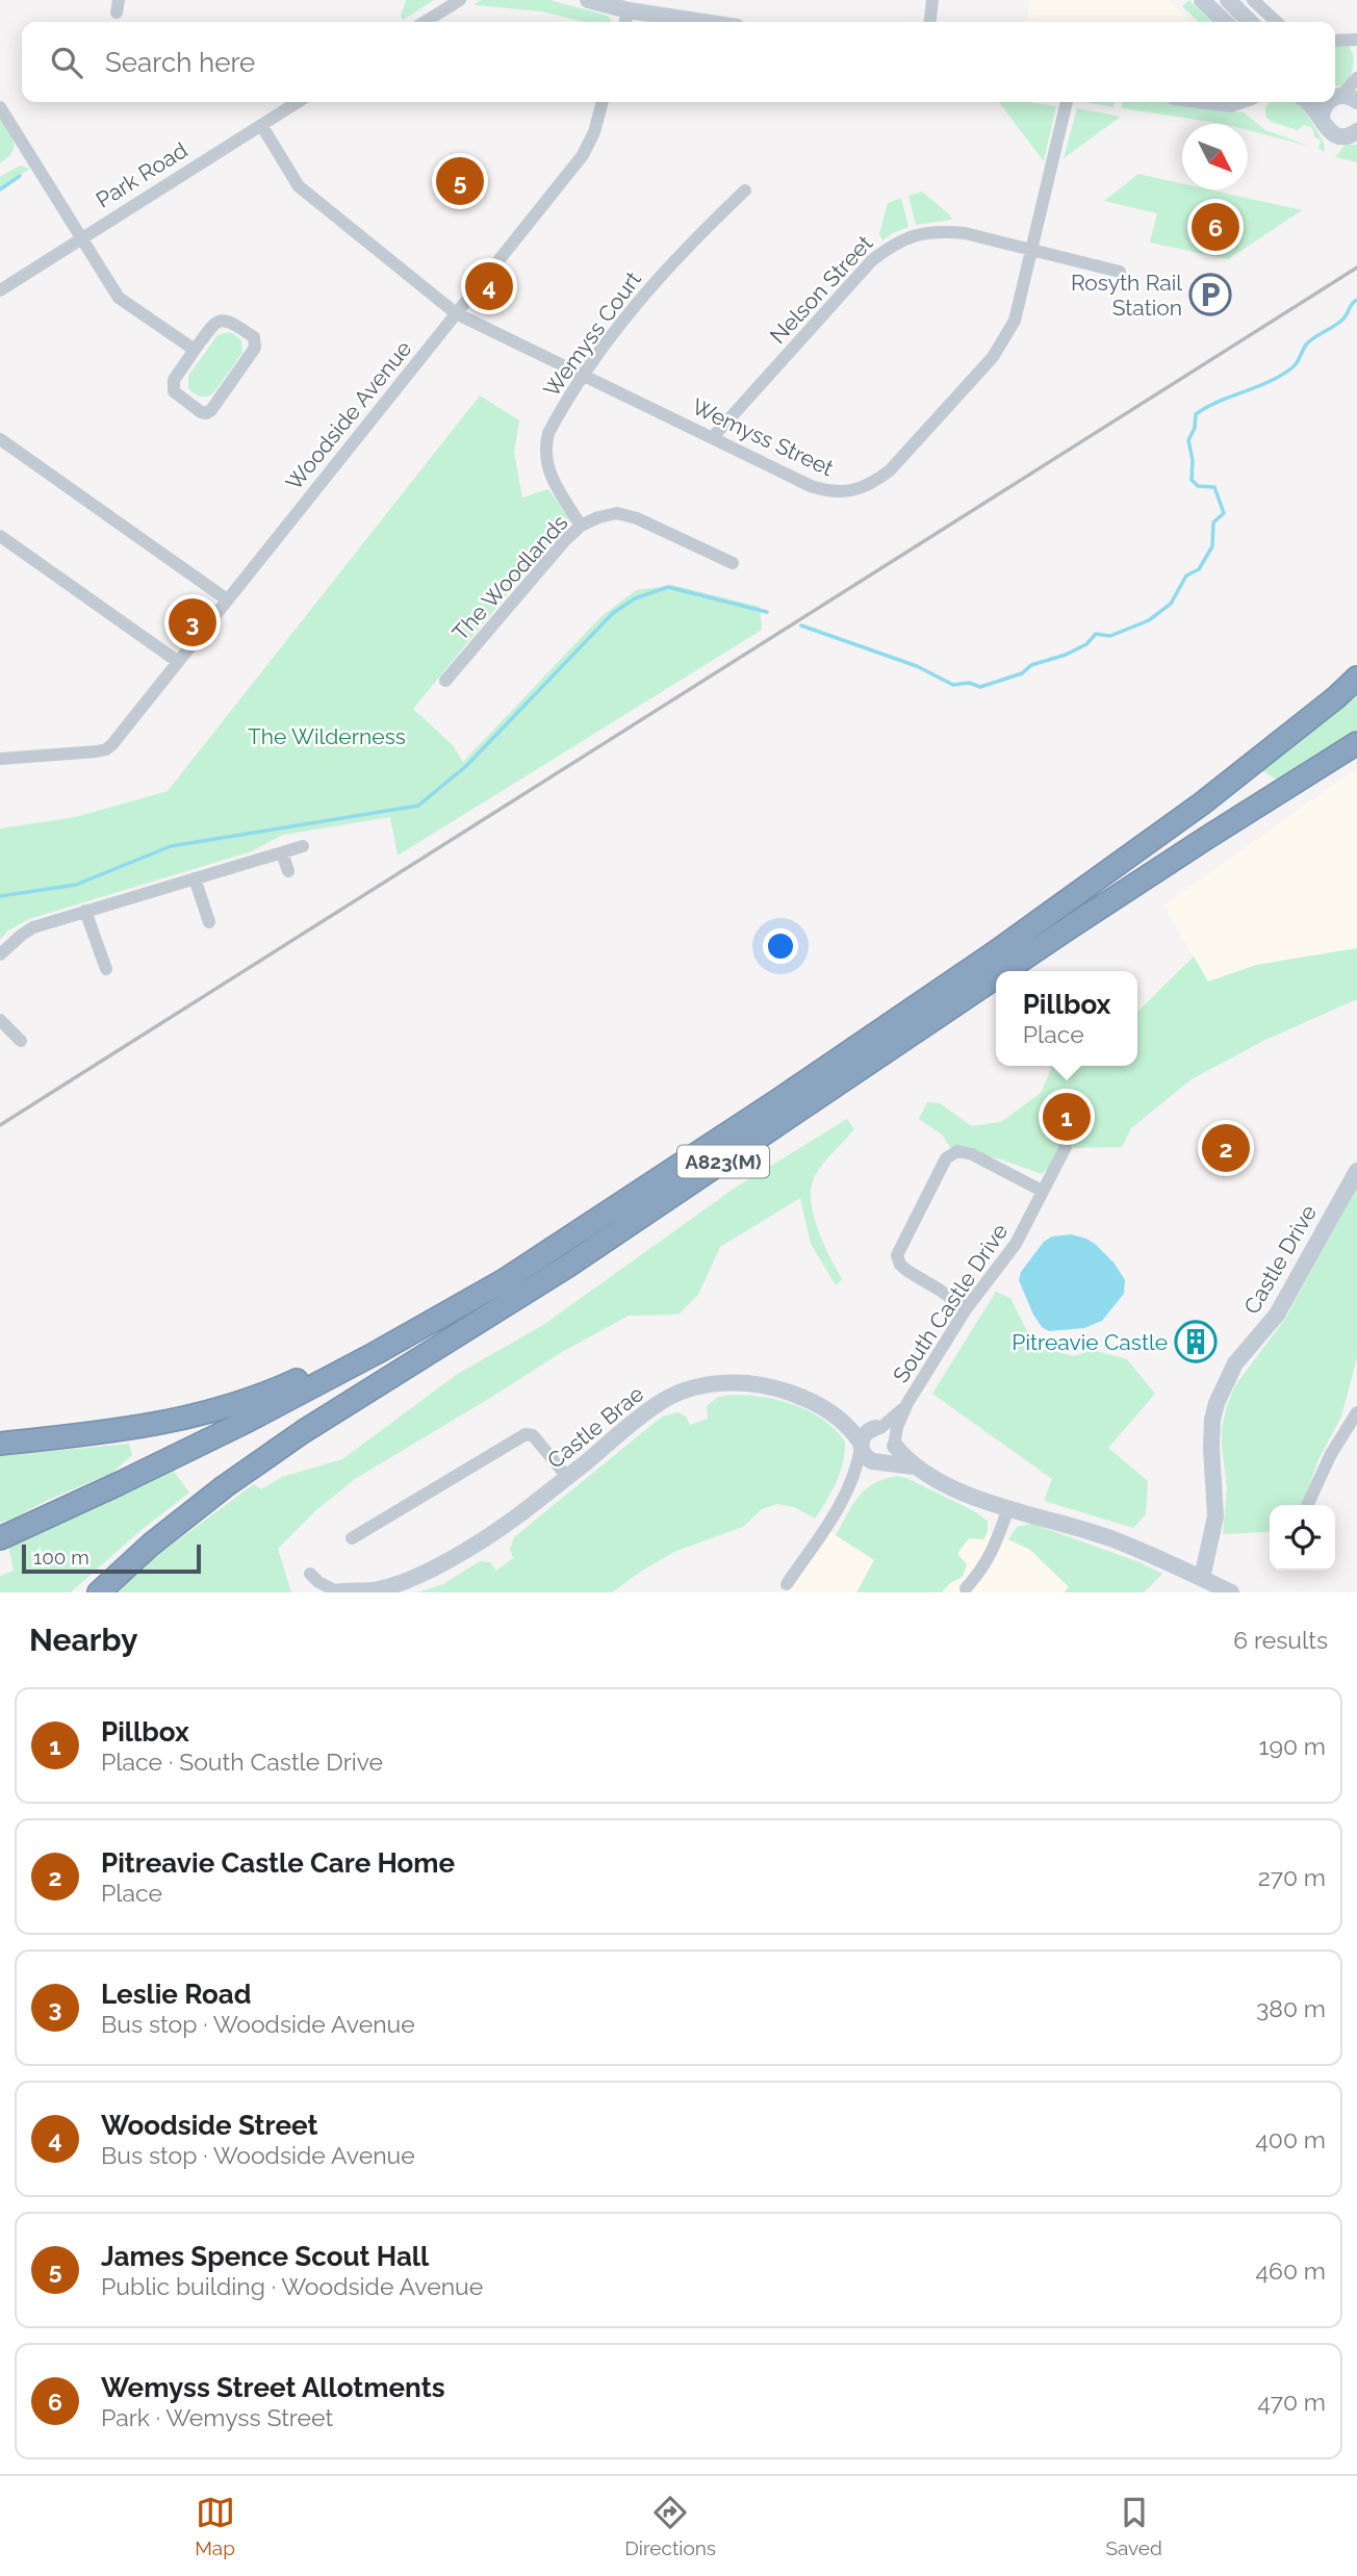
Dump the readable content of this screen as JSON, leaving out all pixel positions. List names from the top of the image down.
{
  "streets": {
    "highway": ["A823(M)"],
    "street": [
      "Park Road",
      "Nelson Street",
      "Wemyss Court",
      "Woodside Avenue",
      "Wemyss Street",
      "The Woodlands",
      "Castle Drive",
      "South Castle Drive",
      "Castle Brae"
    ]
  },
  "crossings": [
    ["Park Road", "Wemyss Street"],
    ["Nelson Street", "Wemyss Street"],
    ["Wemyss Court", "Wemyss Street"],
    ["Wemyss Court", "The Woodlands"],
    ["Woodside Avenue", "Wemyss Street"],
    ["Castle Drive", "Castle Brae"],
    ["South Castle Drive", "Castle Brae"]
  ],
  "parks": ["The Wilderness"],
  "places": {
    "parking": ["Rosyth Rail Station"],
    "building": ["Pitreavie Castle"]
  },
  "scale_bar": "100 m",
  "north": "bottom right",
  "page": {
    "search": "Search here",
    "pins": [
      "5",
      "6",
      "4",
      "3",
      "1",
      "2"
    ],
    "popup": ["Pillbox", "Place"],
    "scale": "100 m",
    "heading": ["Nearby", "6 results"],
    "list": [
      {
        "mark": "1",
        "name": "Pillbox",
        "note": "Place · South Castle Drive",
        "value": "190 m"
      },
      {
        "mark": "2",
        "name": "Pitreavie Castle Care Home",
        "note": "Place",
        "value": "270 m"
      },
      {
        "mark": "3",
        "name": "Leslie Road",
        "note": "Bus stop · Woodside Avenue",
        "value": "380 m"
      },
      {
        "mark": "4",
        "name": "Woodside Street",
        "note": "Bus stop · Woodside Avenue",
        "value": "400 m"
      },
      {
        "mark": "5",
        "name": "James Spence Scout Hall",
        "note": "Public building · Woodside Avenue",
        "value": "460 m"
      },
      {
        "mark": "6",
        "name": "Wemyss Street Allotments",
        "note": "Park · Wemyss Street",
        "value": "470 m"
      }
    ],
    "nav": ["Map", "Directions", "Saved"]
  }
}
